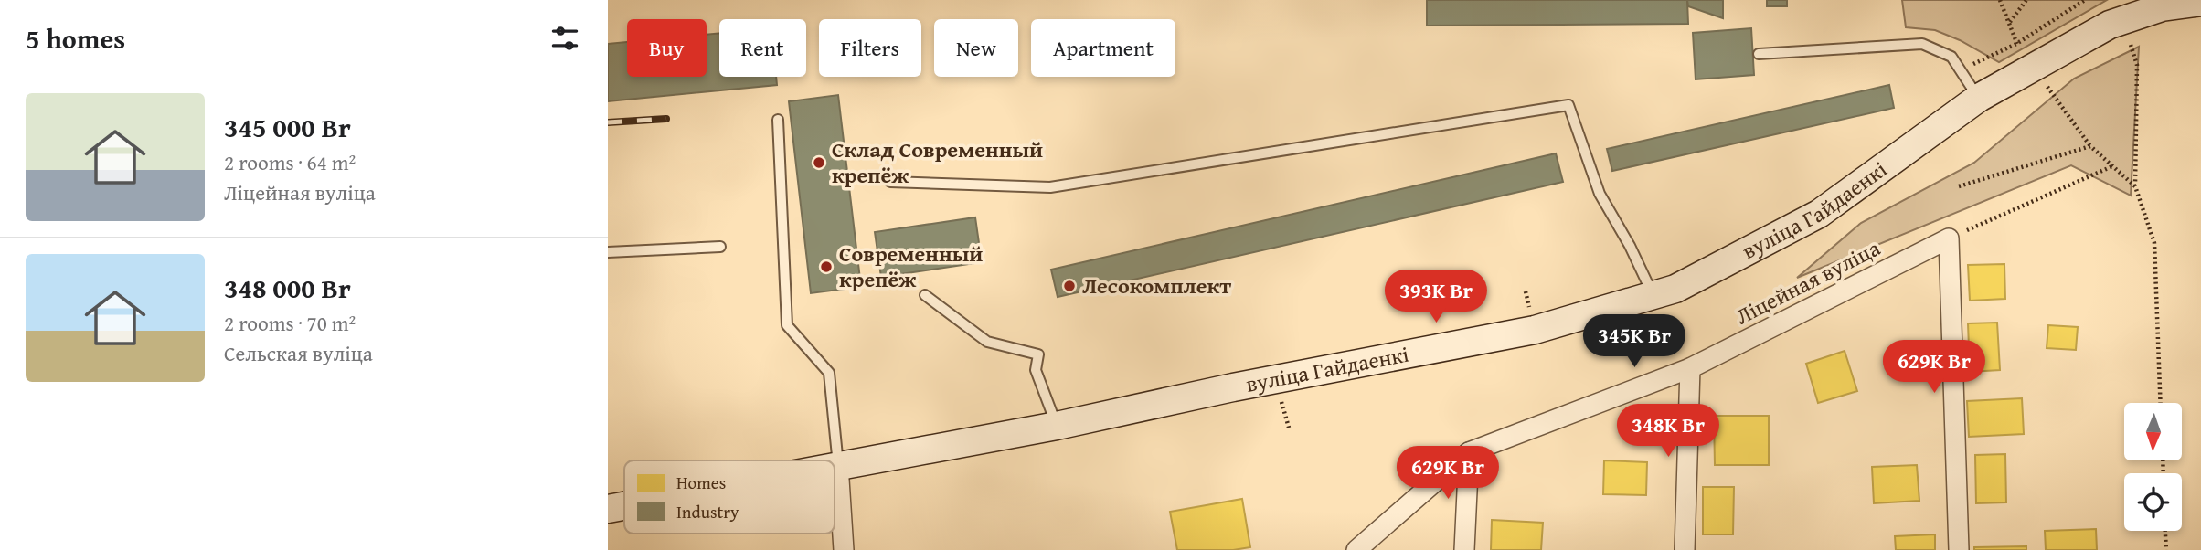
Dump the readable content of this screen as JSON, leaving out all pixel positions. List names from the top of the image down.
{
  "streets": {
    "street": ["вуліца Гайдаенкі", "Ліцейная вуліца"]
  },
  "places": ["Склад Современный крепёж", "Современный крепёж", "Лесокомплект"],
  "legend": ["Homes", "Industry"],
  "north": "bottom",
  "page": {
    "heading": "5 homes",
    "chip": [
      "Buy",
      "Rent",
      "Filters",
      "New",
      "Apartment"
    ],
    "list": [
      {
        "name": "345 000 Br",
        "note": "2 rooms · 64 m² · Ліцейная вуліца"
      },
      {
        "name": "348 000 Br",
        "note": "2 rooms · 70 m² · Сельская вуліца"
      }
    ],
    "price": [
      "393K Br",
      "345K Br",
      "629K Br",
      "348K Br",
      "629K Br"
    ]
  }
}
